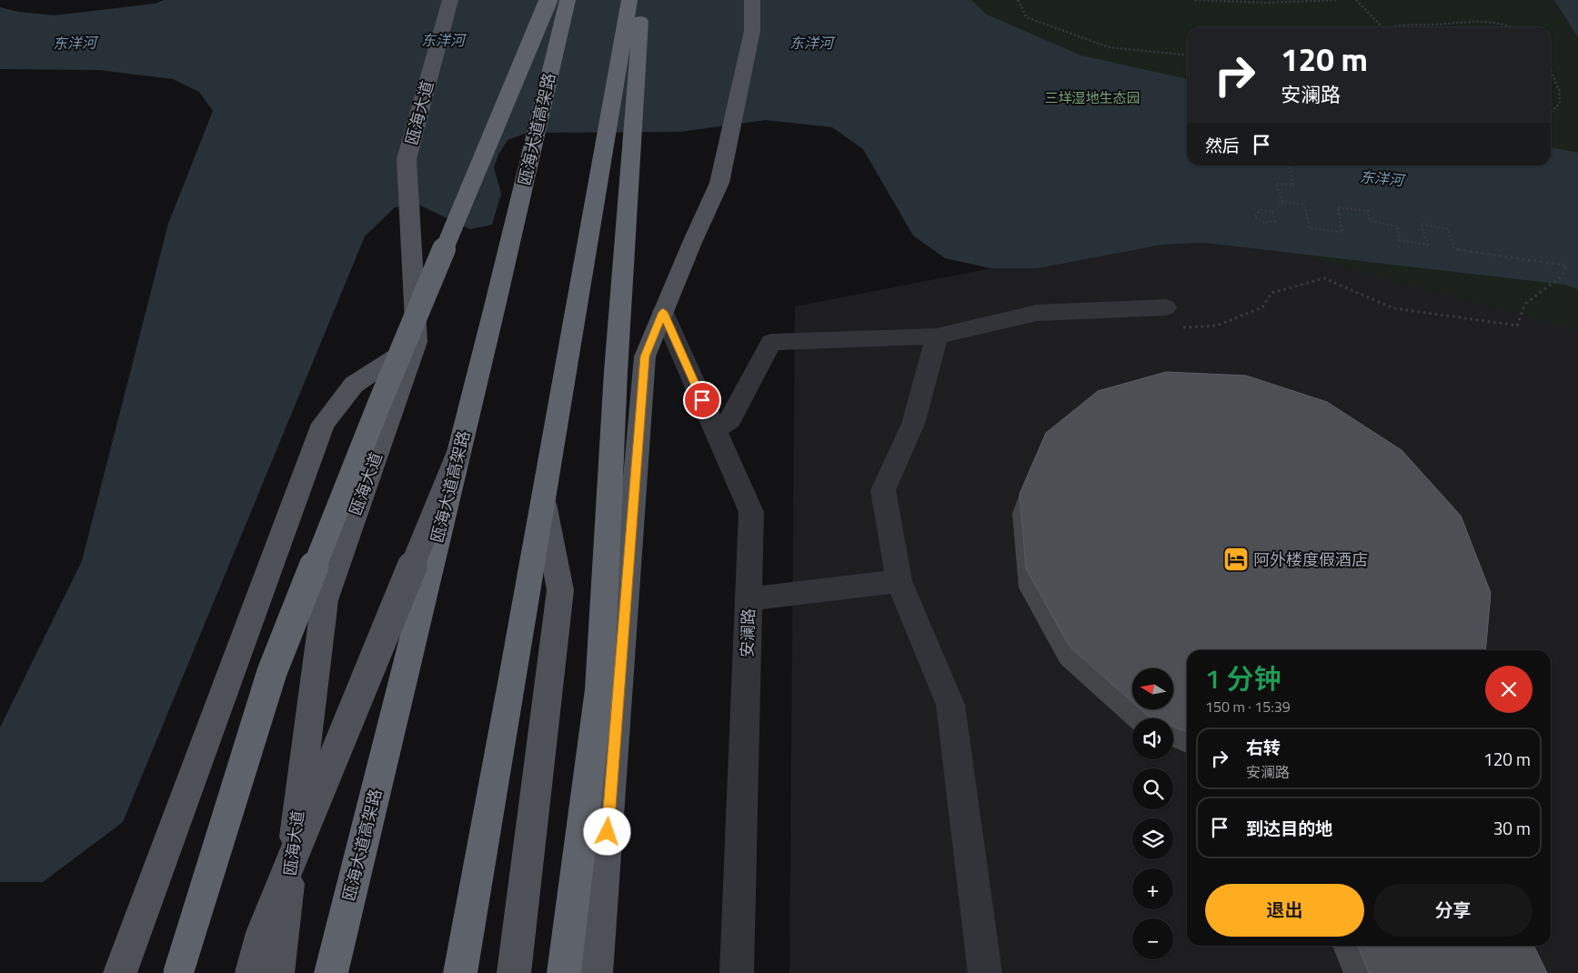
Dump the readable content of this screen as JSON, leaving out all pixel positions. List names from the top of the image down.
{
  "streets": {
    "highway": ["瓯海大道高架路"],
    "main road": ["瓯海大道"],
    "street": ["安澜路"]
  },
  "water": ["东洋河"],
  "parks": ["三垟湿地生态园"],
  "places": {
    "hotel": ["阿外楼度假酒店"]
  },
  "north": "left",
  "page": {
    "turn": ["120 m", "安澜路"],
    "then": "然后",
    "heading": ["1 分钟", "150 m · 15:39"],
    "map_buttons": ["+", "−"],
    "list": [
      {
        "name": "右转",
        "note": "安澜路",
        "value": "120 m"
      },
      {
        "name": "到达目的地",
        "value": "30 m"
      }
    ],
    "buttons": ["退出", "分享"]
  }
}
